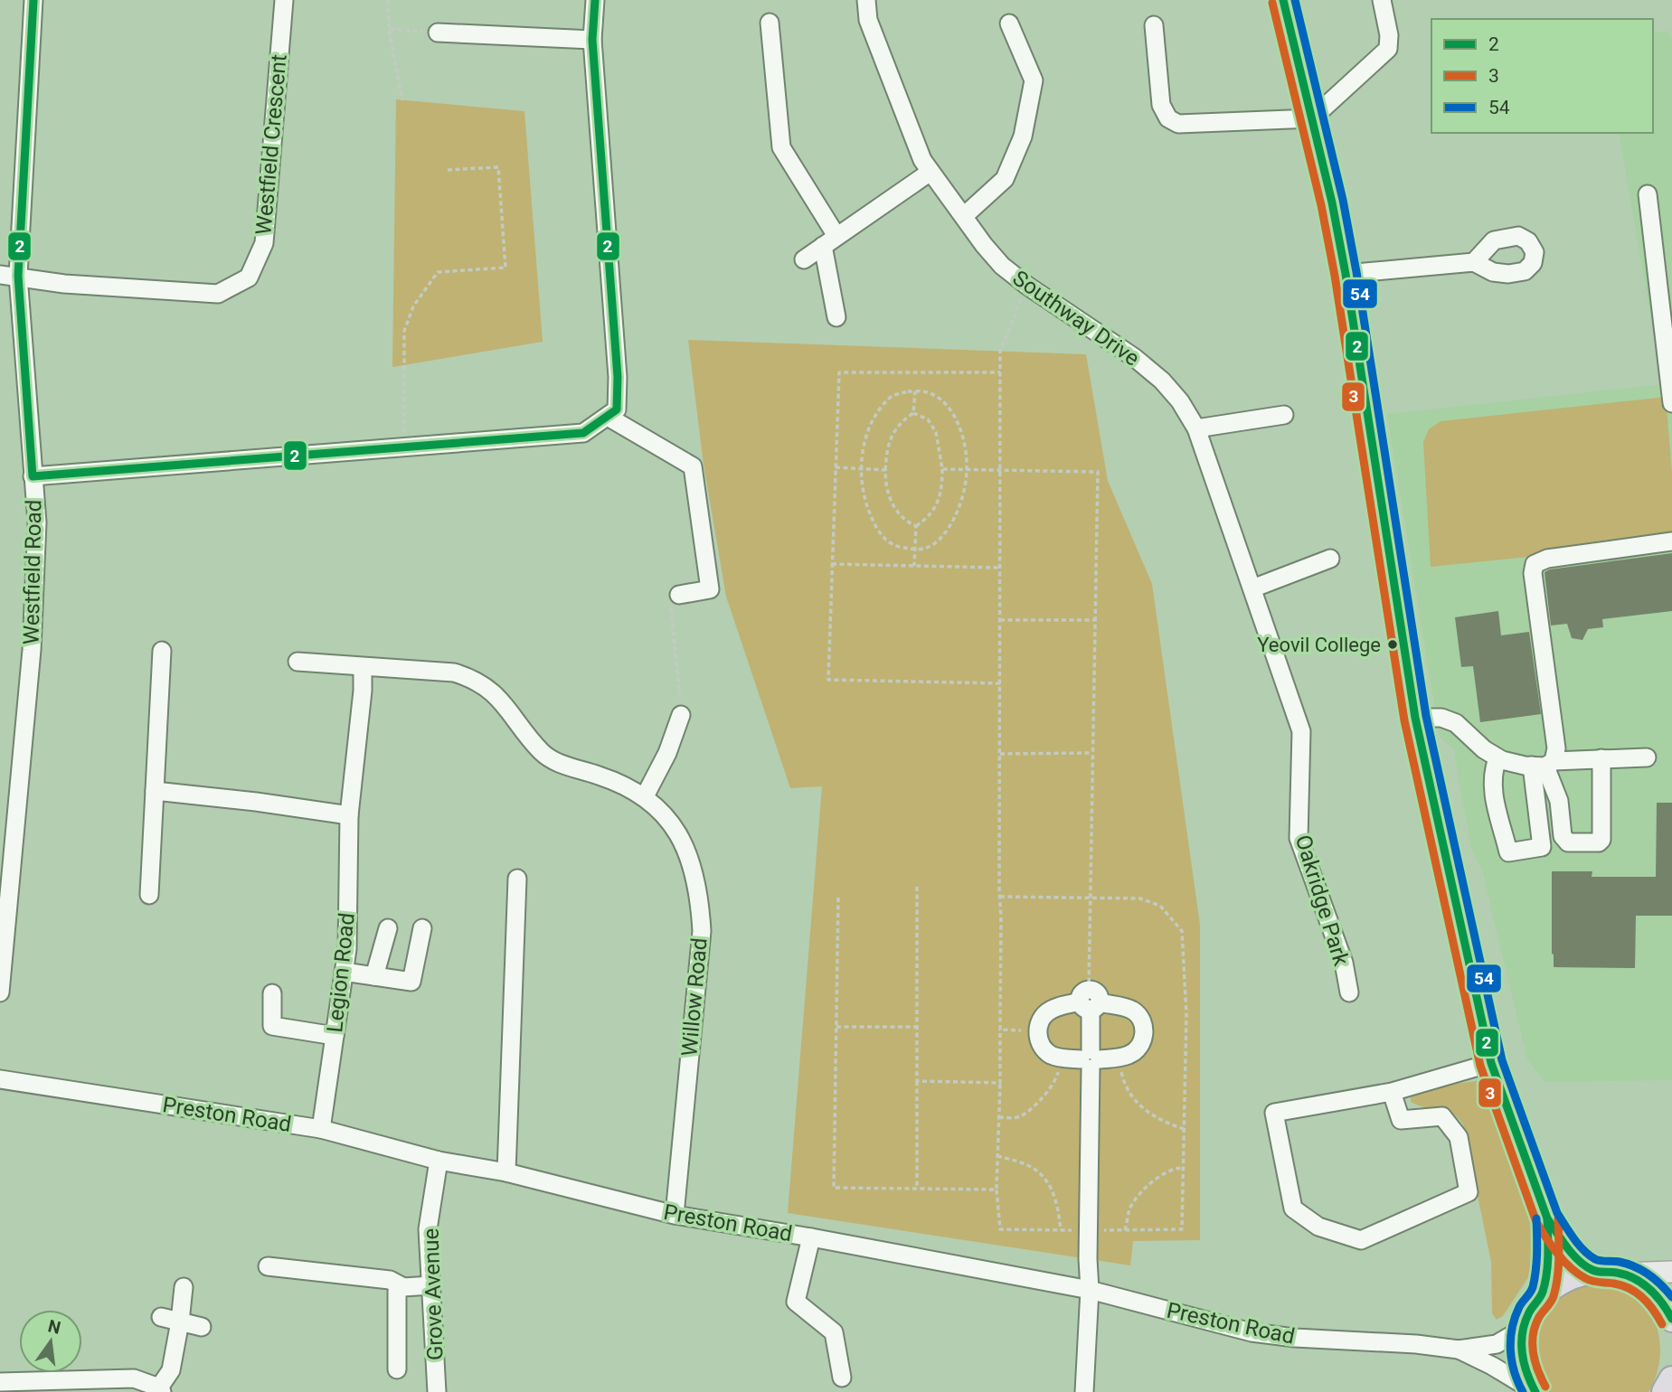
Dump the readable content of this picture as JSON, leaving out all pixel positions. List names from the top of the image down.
{
  "streets": {
    "street": [
      "Westfield Crescent",
      "Southway Drive",
      "Westfield Road",
      "Oakridge Park",
      "Legion Road",
      "Willow Road",
      "Preston Road",
      "Grove Avenue"
    ]
  },
  "crossings": [
    ["Westfield Crescent", "Westfield Road"],
    ["Southway Drive", "Oakridge Park"],
    ["Legion Road", "Willow Road"],
    ["Legion Road", "Preston Road"],
    ["Willow Road", "Preston Road"],
    ["Preston Road", "Grove Avenue"]
  ],
  "places": ["Yeovil College"],
  "lines": ["transit line 2", "transit line 54", "transit line 3"],
  "legend": ["2", "3", "54"],
  "north": "top"
}
